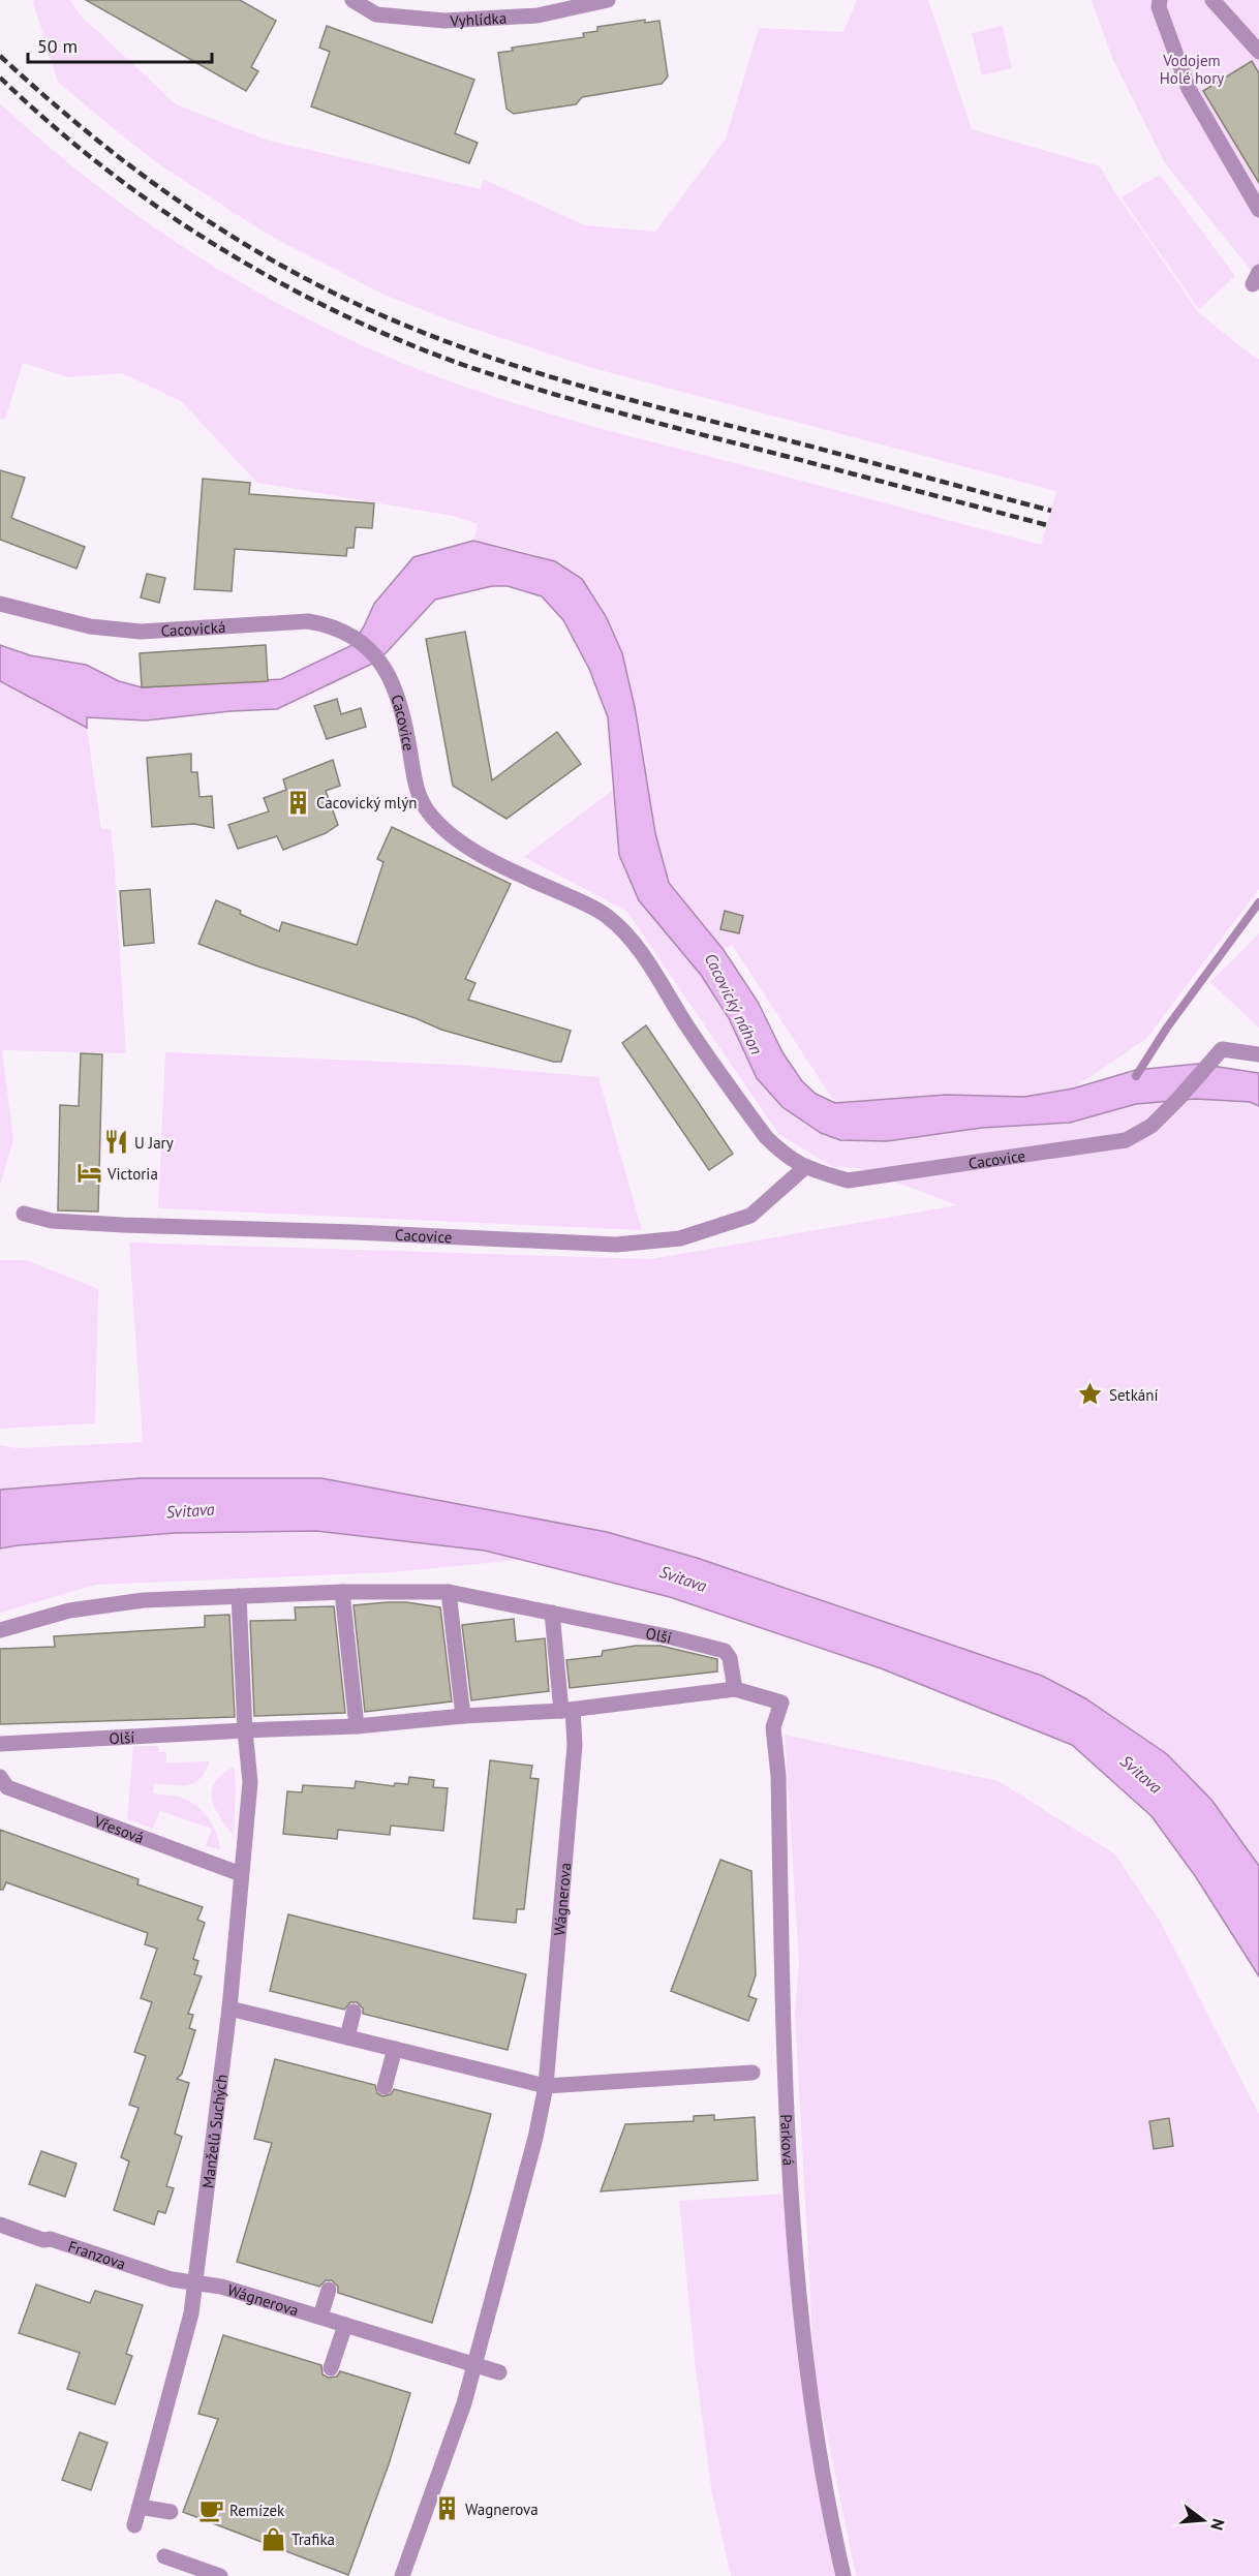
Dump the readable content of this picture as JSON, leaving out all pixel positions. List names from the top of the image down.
{
  "streets": {
    "street": [
      "Vyhlídka",
      "Cacovická",
      "Cacovice",
      "Olší",
      "Vřesová",
      "Wágnerova",
      "Manželů Suchých",
      "Parková",
      "Franzova"
    ]
  },
  "crossings": [
    ["Cacovická", "Cacovice"],
    ["Olší", "Wágnerova"],
    ["Olší", "Manželů Suchých"],
    ["Olší", "Parková"],
    ["Vřesová", "Manželů Suchých"],
    ["Wágnerova", "Manželů Suchých"],
    ["Wágnerova", "Franzova"],
    ["Manželů Suchých", "Franzova"]
  ],
  "water": ["Cacovický náhon", "Svitava"],
  "parks": ["Vodojem Holé hory"],
  "places": {
    "building": ["Cacovický mlýn", "Wagnerova"],
    "restaurant": ["U Jary"],
    "hotel": ["Victoria"],
    "place": ["Setkání"],
    "cafe": ["Remízek"],
    "shop": ["Trafika"]
  },
  "scale_bar": "50 m",
  "north": "right"
}
